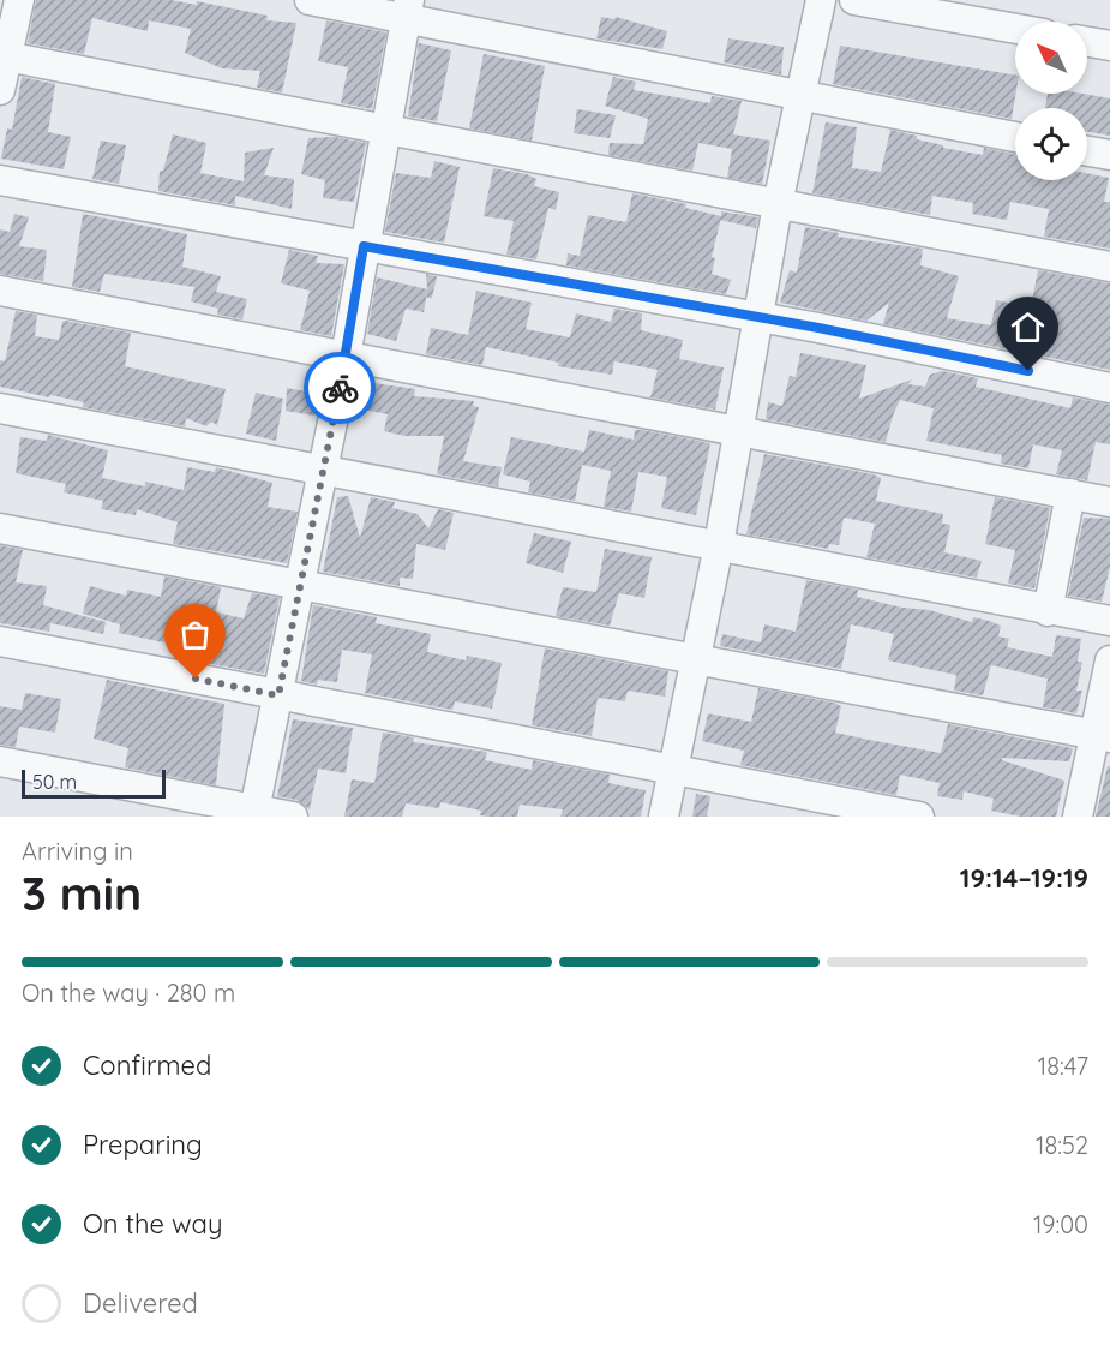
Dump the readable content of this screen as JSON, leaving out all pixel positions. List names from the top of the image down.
{
  "scale_bar": "50 m",
  "north": "top left",
  "page": {
    "scale": "50 m",
    "heading": ["3 min", "Arriving in", "19:14–19:19"],
    "bar": "On the way · 280 m",
    "list": [
      ["Confirmed", "18:47"],
      ["Preparing", "18:52"],
      ["On the way", "19:00"],
      "Delivered"
    ]
  }
}
